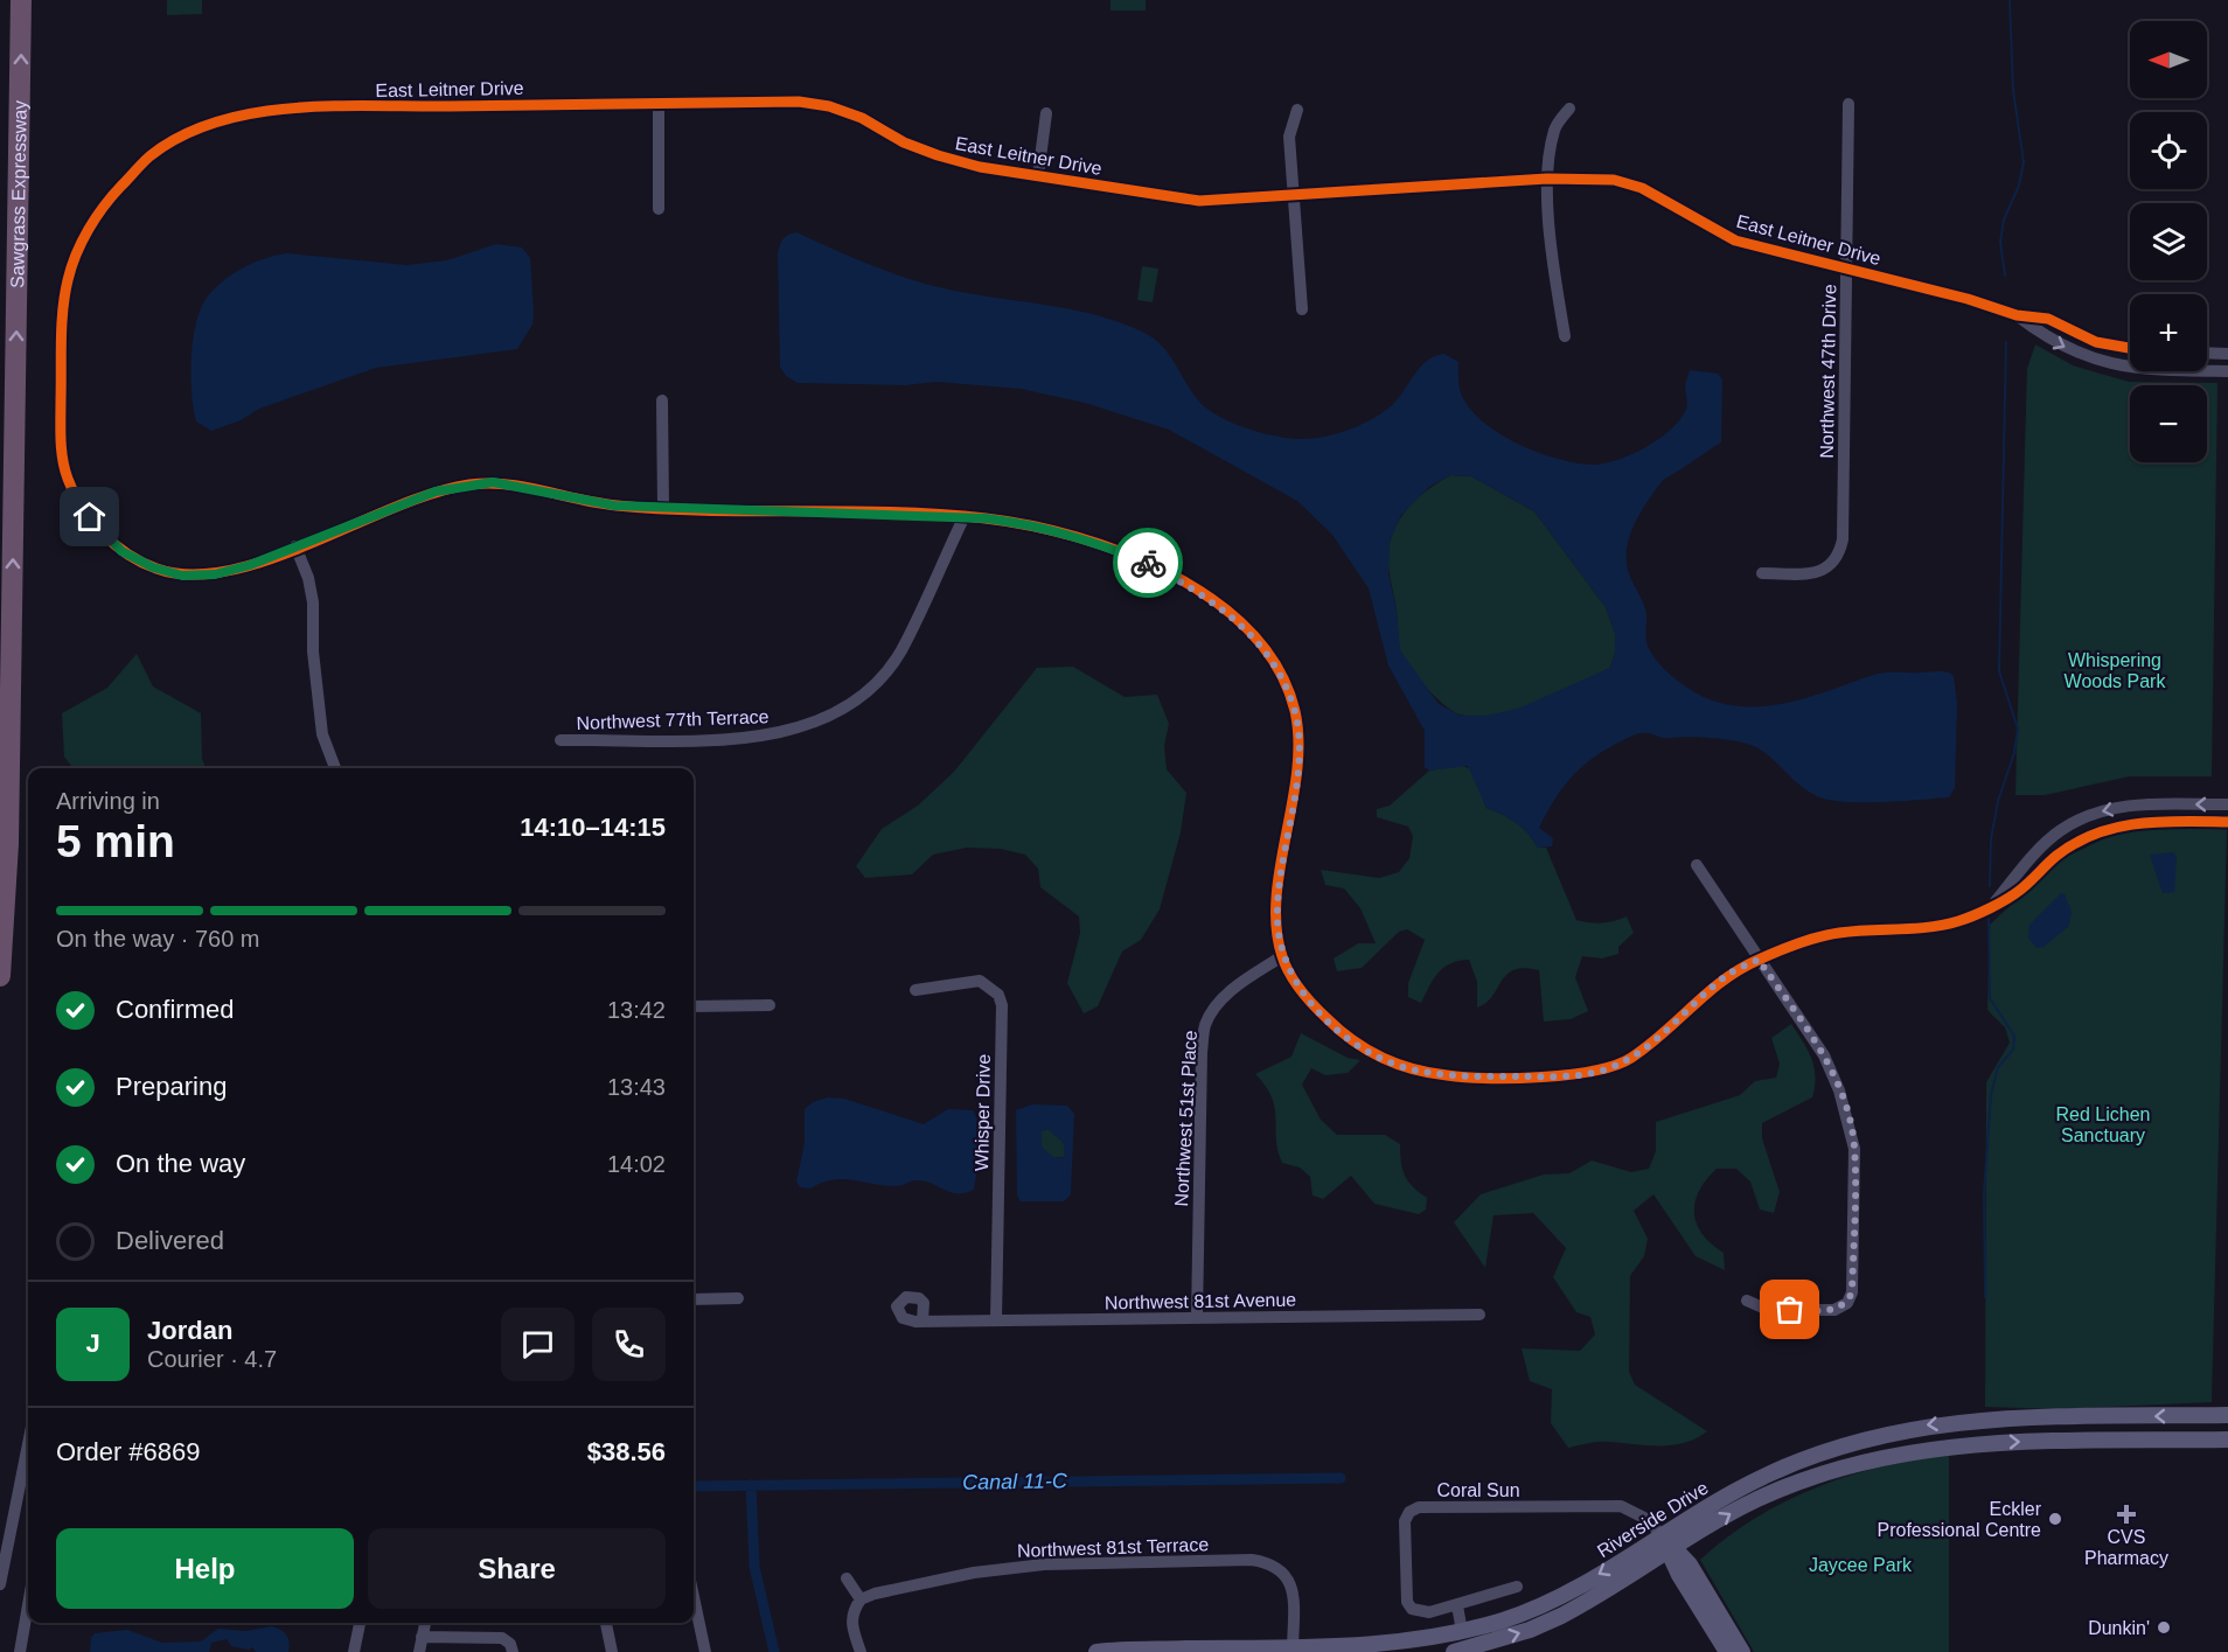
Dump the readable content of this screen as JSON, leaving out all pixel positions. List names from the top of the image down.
{
  "streets": {
    "highway": ["Sawgrass Expressway"],
    "street": [
      "East Leitner Drive",
      "Northwest 47th Drive",
      "Northwest 77th Terrace",
      "Whisper Drive",
      "Northwest 51st Place",
      "Northwest 81st Avenue",
      "Coral Sun",
      "Riverside Drive",
      "Northwest 81st Terrace"
    ]
  },
  "crossings": [
    ["East Leitner Drive", "Northwest 47th Drive"],
    ["East Leitner Drive", "Northwest 77th Terrace"],
    ["East Leitner Drive", "Northwest 51st Place"],
    ["Whisper Drive", "Northwest 81st Avenue"],
    ["Northwest 51st Place", "Northwest 81st Avenue"],
    ["Coral Sun", "Riverside Drive"],
    ["Riverside Drive", "Northwest 81st Terrace"]
  ],
  "one_way": ["Sawgrass Expressway"],
  "water": ["Canal 11-C"],
  "parks": ["Whispering Woods Park", "Red Lichen Sanctuary", "Jaycee Park"],
  "places": {
    "health": ["CVS Pharmacy"],
    "other": ["Eckler Professional Centre", "Dunkin'"]
  },
  "north": "left",
  "page": {
    "map_buttons": ["+", "−"],
    "heading": ["5 min", "Arriving in", "14:10–14:15"],
    "panel": [
      "Jordan",
      "Courier · 4.7",
      "Order #6869",
      "$38.56"
    ],
    "bar": "On the way · 760 m",
    "list": [
      ["Confirmed", "13:42"],
      ["Preparing", "13:43"],
      ["On the way", "14:02"],
      "Delivered"
    ],
    "round": "J",
    "buttons": ["Help", "Share"]
  }
}
